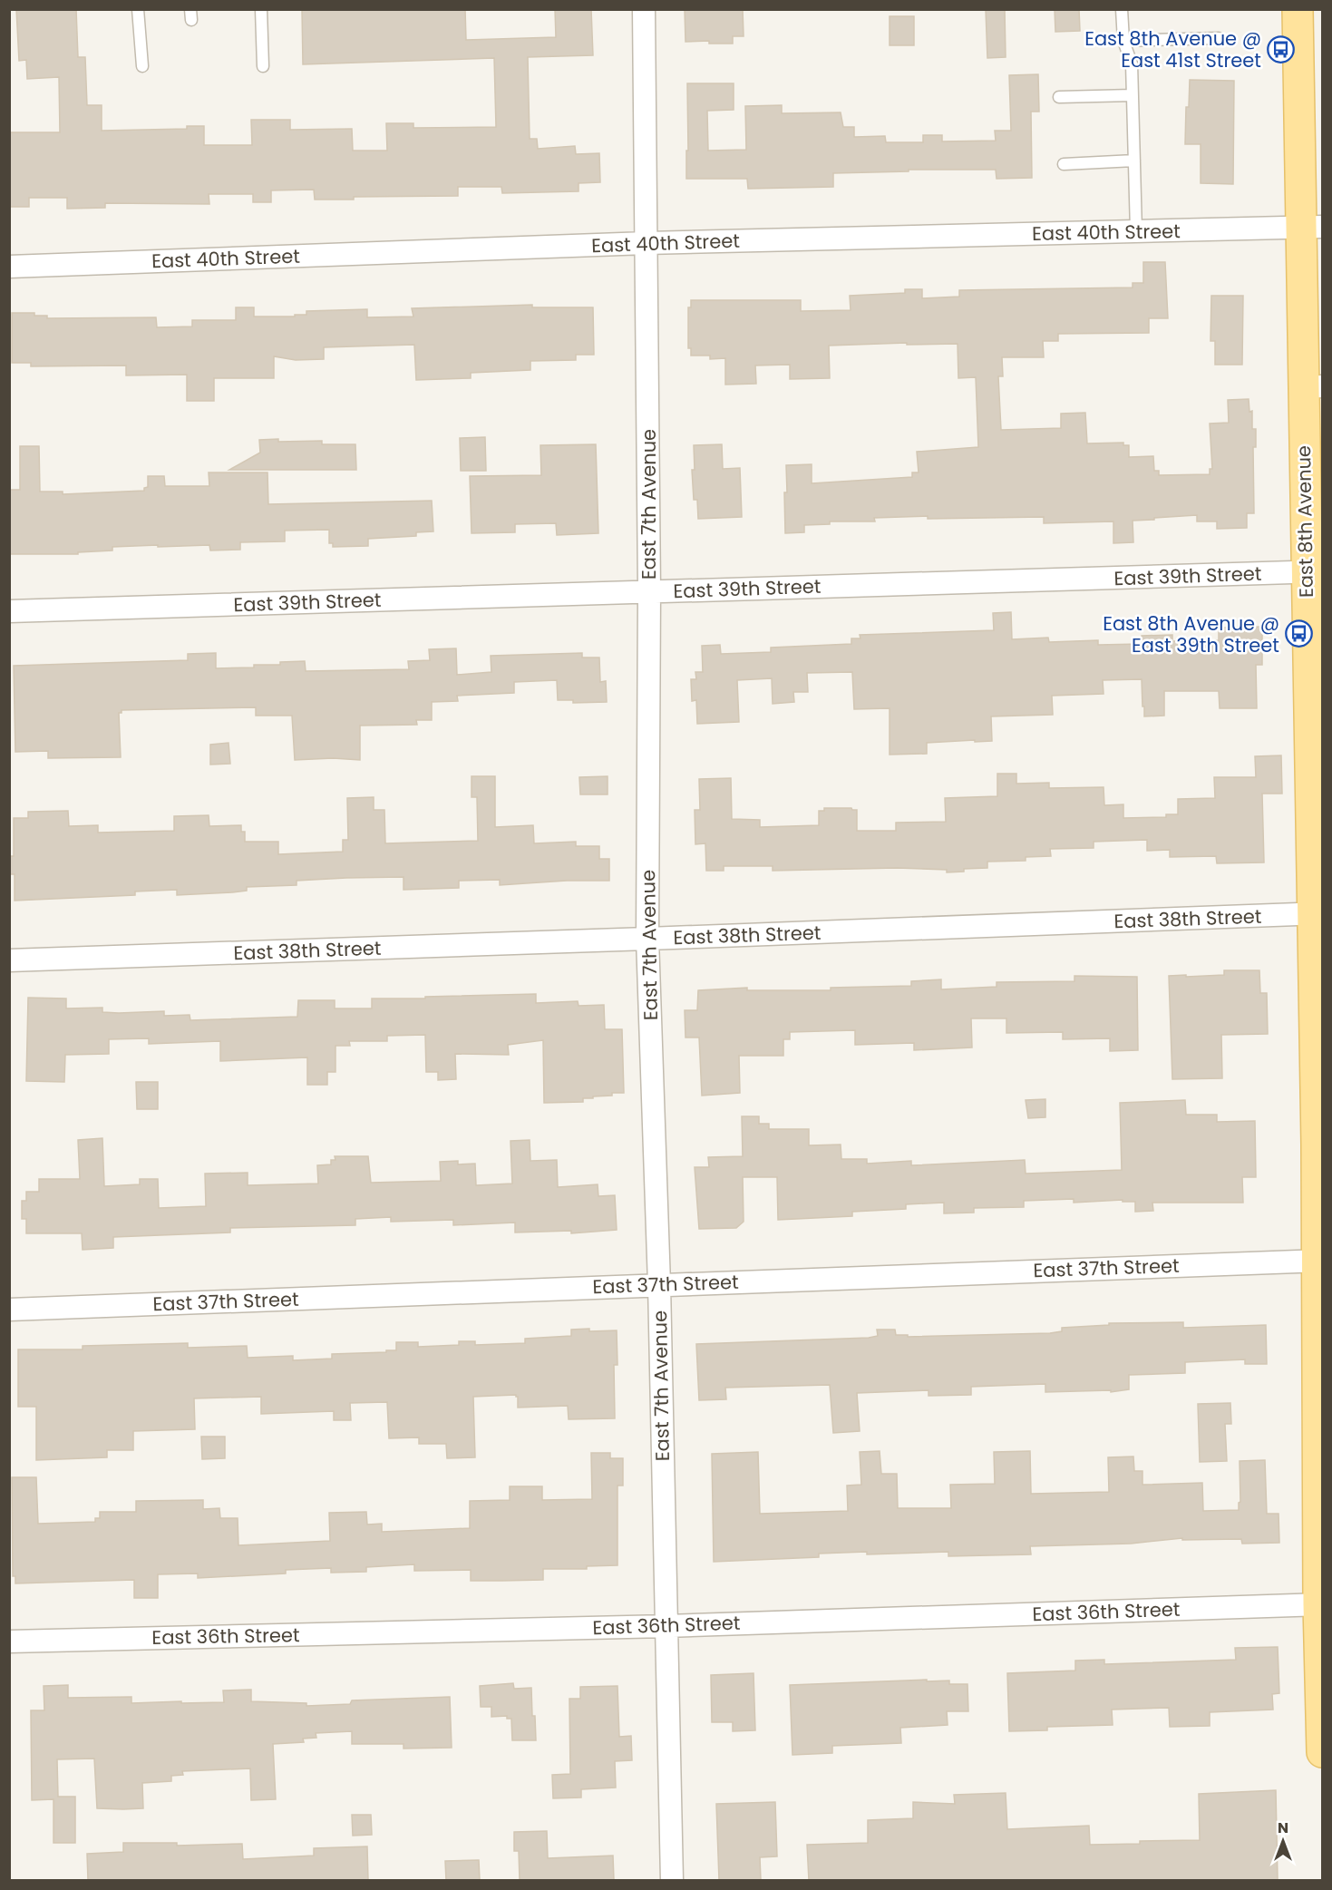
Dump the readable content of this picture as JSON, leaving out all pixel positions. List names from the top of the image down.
{
  "streets": {
    "main road": ["East 8th Avenue"],
    "street": [
      "East 40th Street",
      "East 7th Avenue",
      "East 39th Street",
      "East 38th Street",
      "East 37th Street",
      "East 36th Street"
    ]
  },
  "crossings": [
    ["East 40th Street", "East 7th Avenue"],
    ["East 40th Street", "East 8th Avenue"],
    ["East 7th Avenue", "East 39th Street"],
    ["East 7th Avenue", "East 38th Street"],
    ["East 7th Avenue", "East 37th Street"],
    ["East 7th Avenue", "East 36th Street"],
    ["East 8th Avenue", "East 39th Street"],
    ["East 8th Avenue", "East 38th Street"],
    ["East 8th Avenue", "East 37th Street"],
    ["East 8th Avenue", "East 36th Street"]
  ],
  "places": {
    "bus stop": ["East 8th Avenue @ East 41st Street", "East 8th Avenue @ East 39th Street"]
  },
  "north": "top"
}
